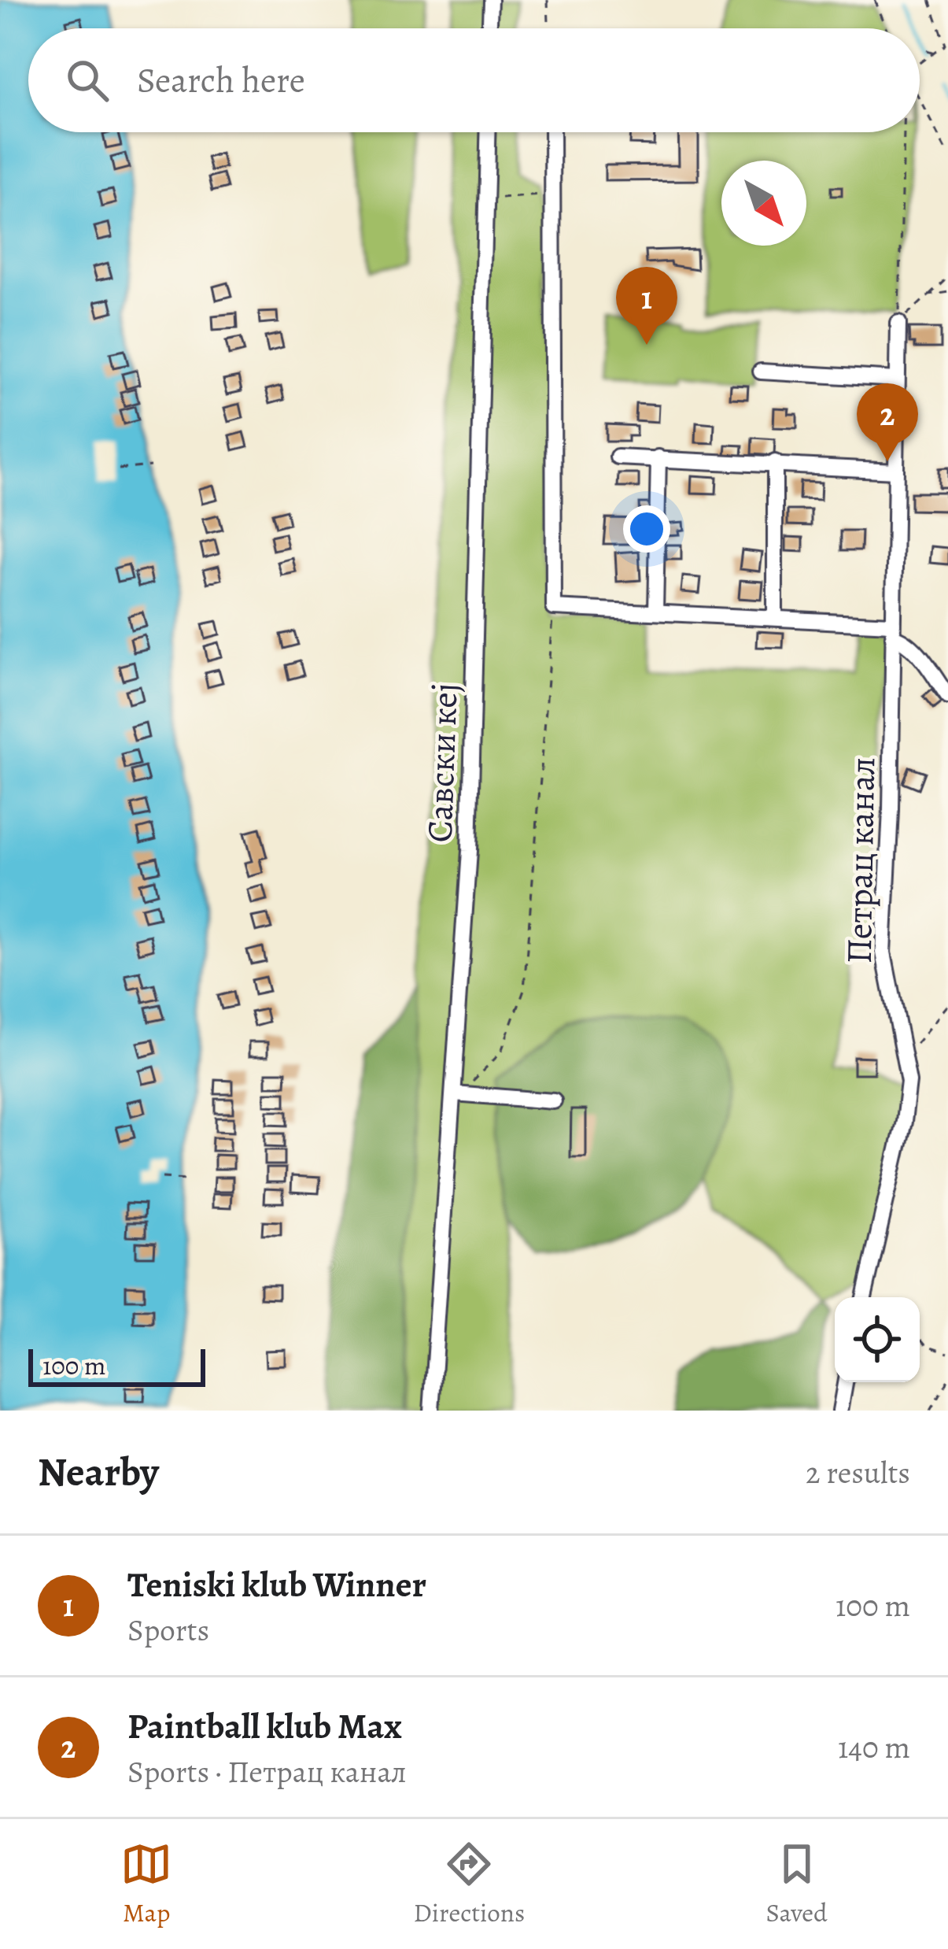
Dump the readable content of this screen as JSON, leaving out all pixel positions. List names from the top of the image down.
{
  "streets": {
    "street": ["Савски кеј", "Петрац канал"]
  },
  "scale_bar": "100 m",
  "north": "bottom right",
  "page": {
    "search": "Search here",
    "pins": ["1", "2"],
    "scale": "100 m",
    "heading": ["Nearby", "2 results"],
    "list": [
      {
        "mark": "1",
        "name": "Teniski klub Winner",
        "note": "Sports",
        "value": "100 m"
      },
      {
        "mark": "2",
        "name": "Paintball klub Max",
        "note": "Sports · Петрац канал",
        "value": "140 m"
      }
    ],
    "nav": ["Map", "Directions", "Saved"]
  }
}
